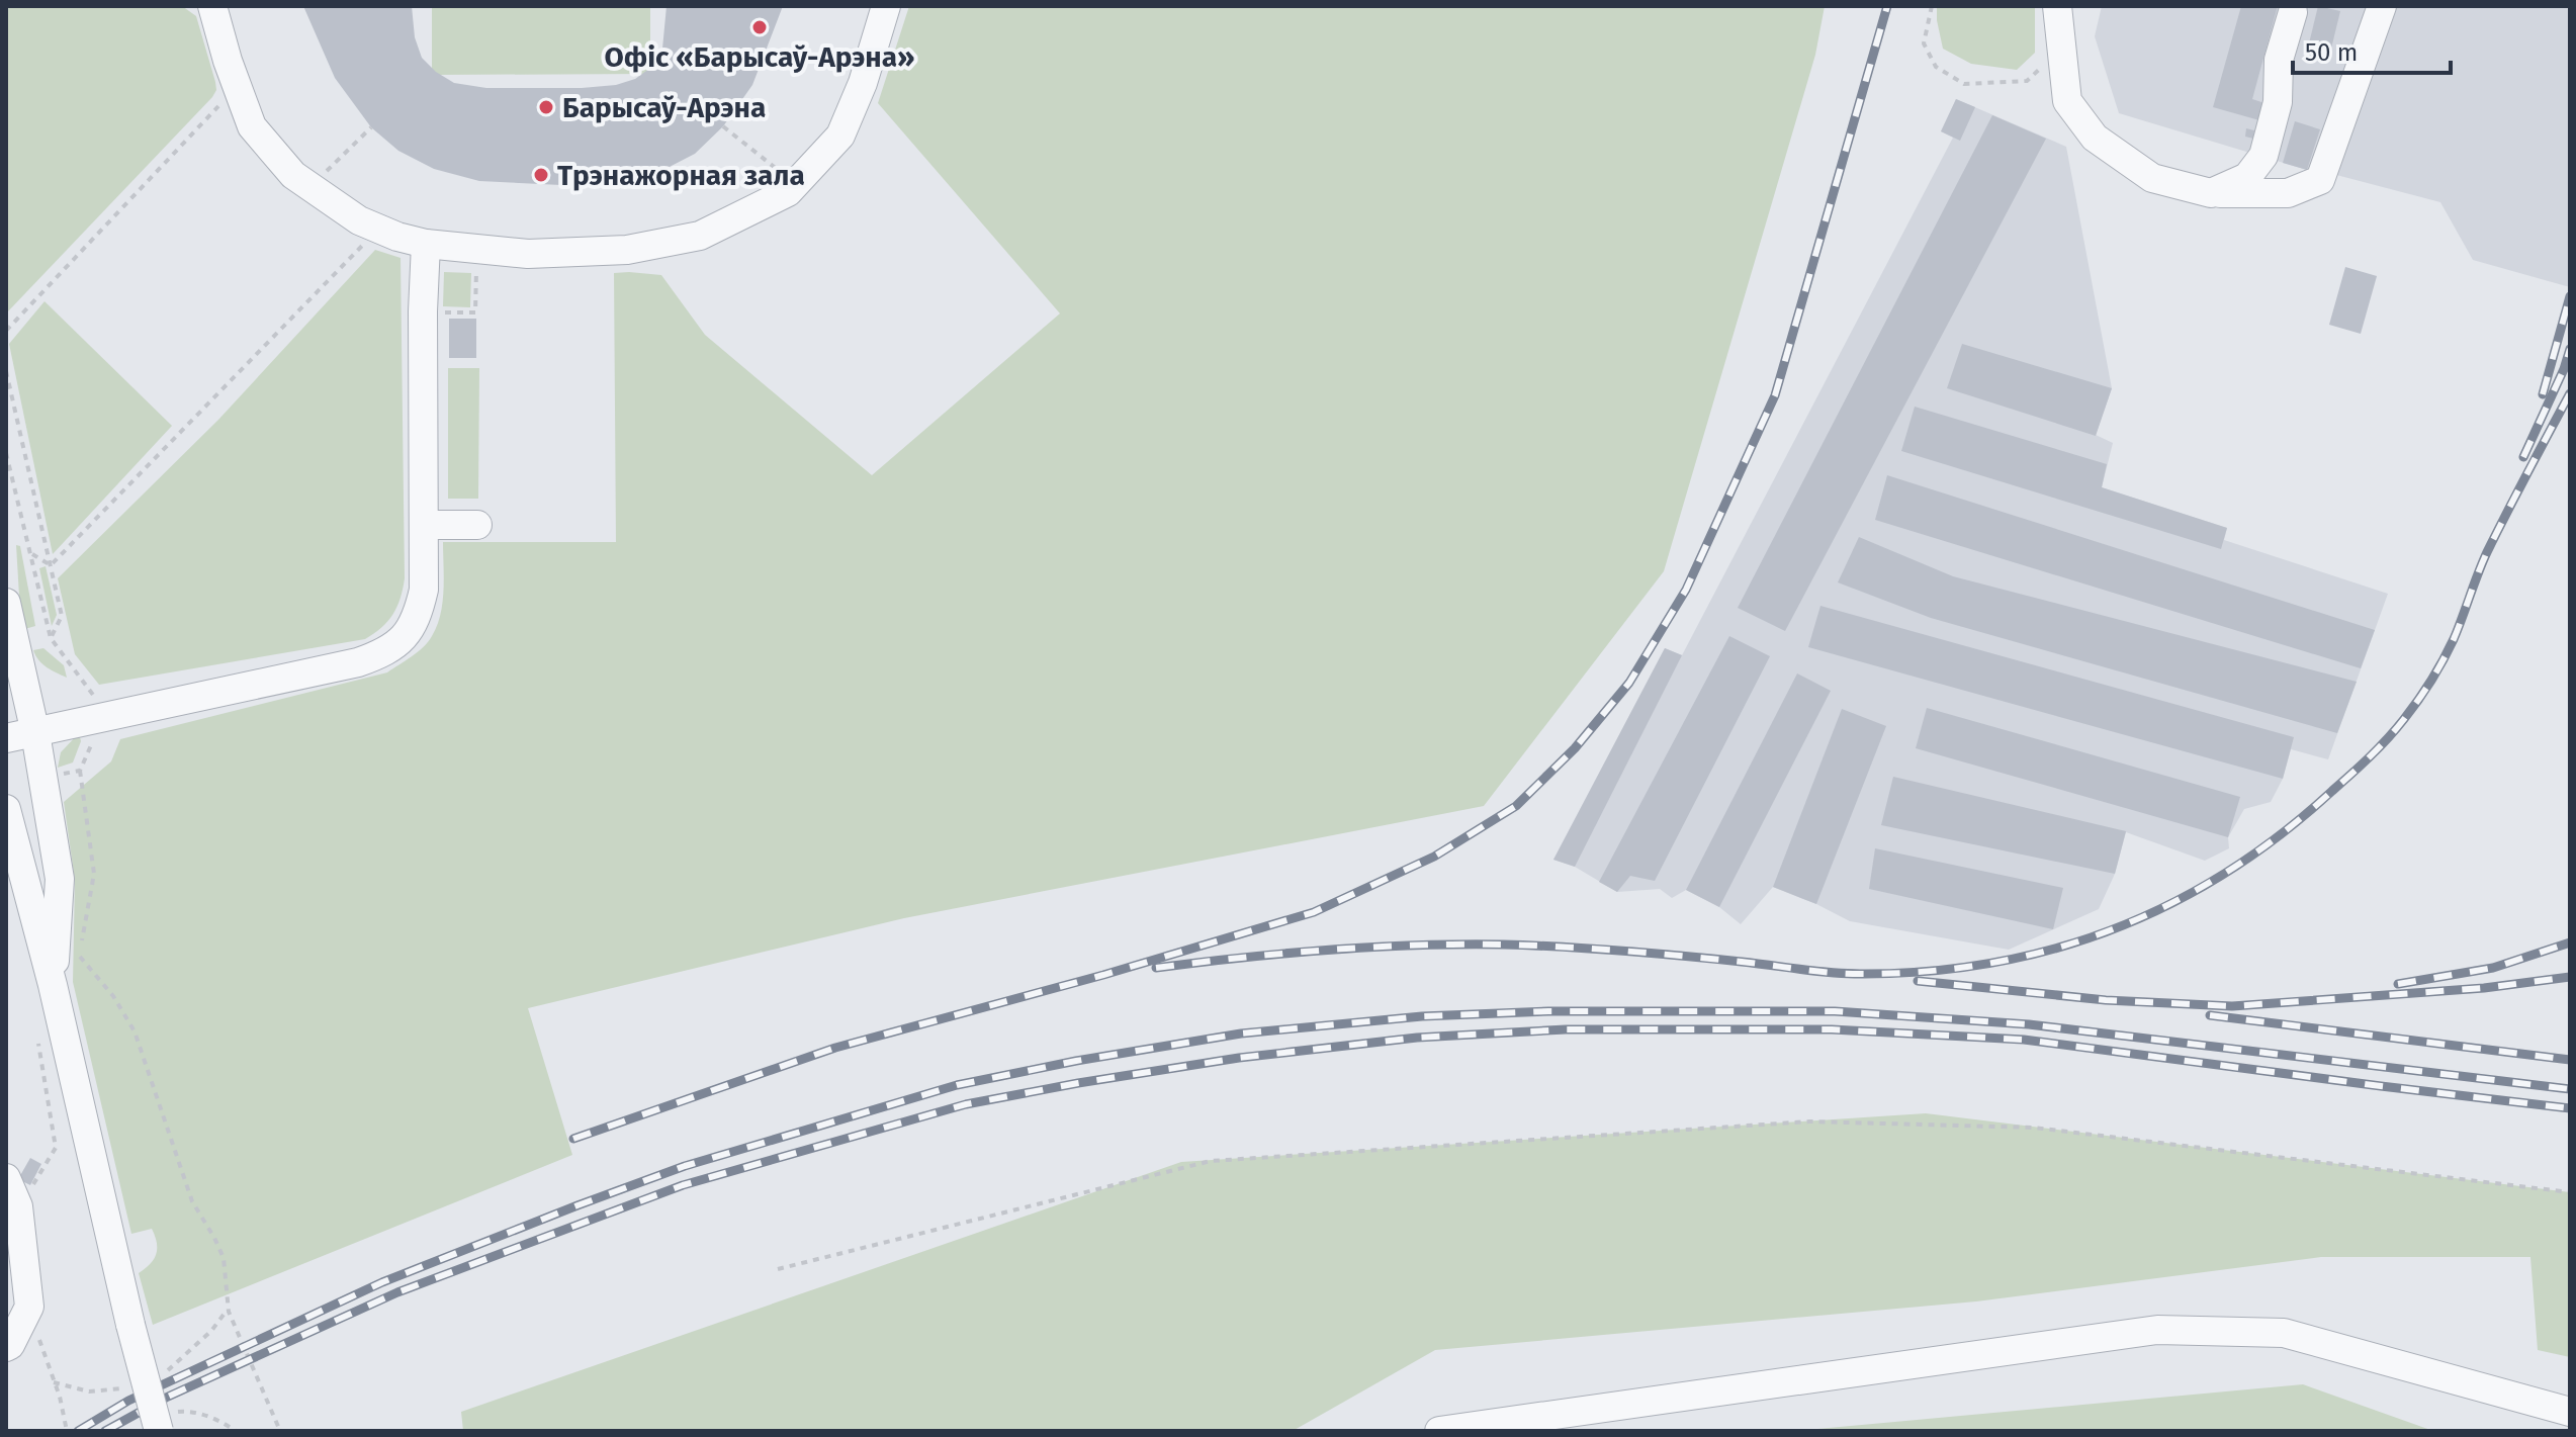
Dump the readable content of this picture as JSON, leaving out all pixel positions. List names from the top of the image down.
{
  "places": ["Офіс «Барысаў-Арэна»", "Барысаў-Арэна", "Трэнажорная зала"],
  "scale_bar": "50 m"
}
